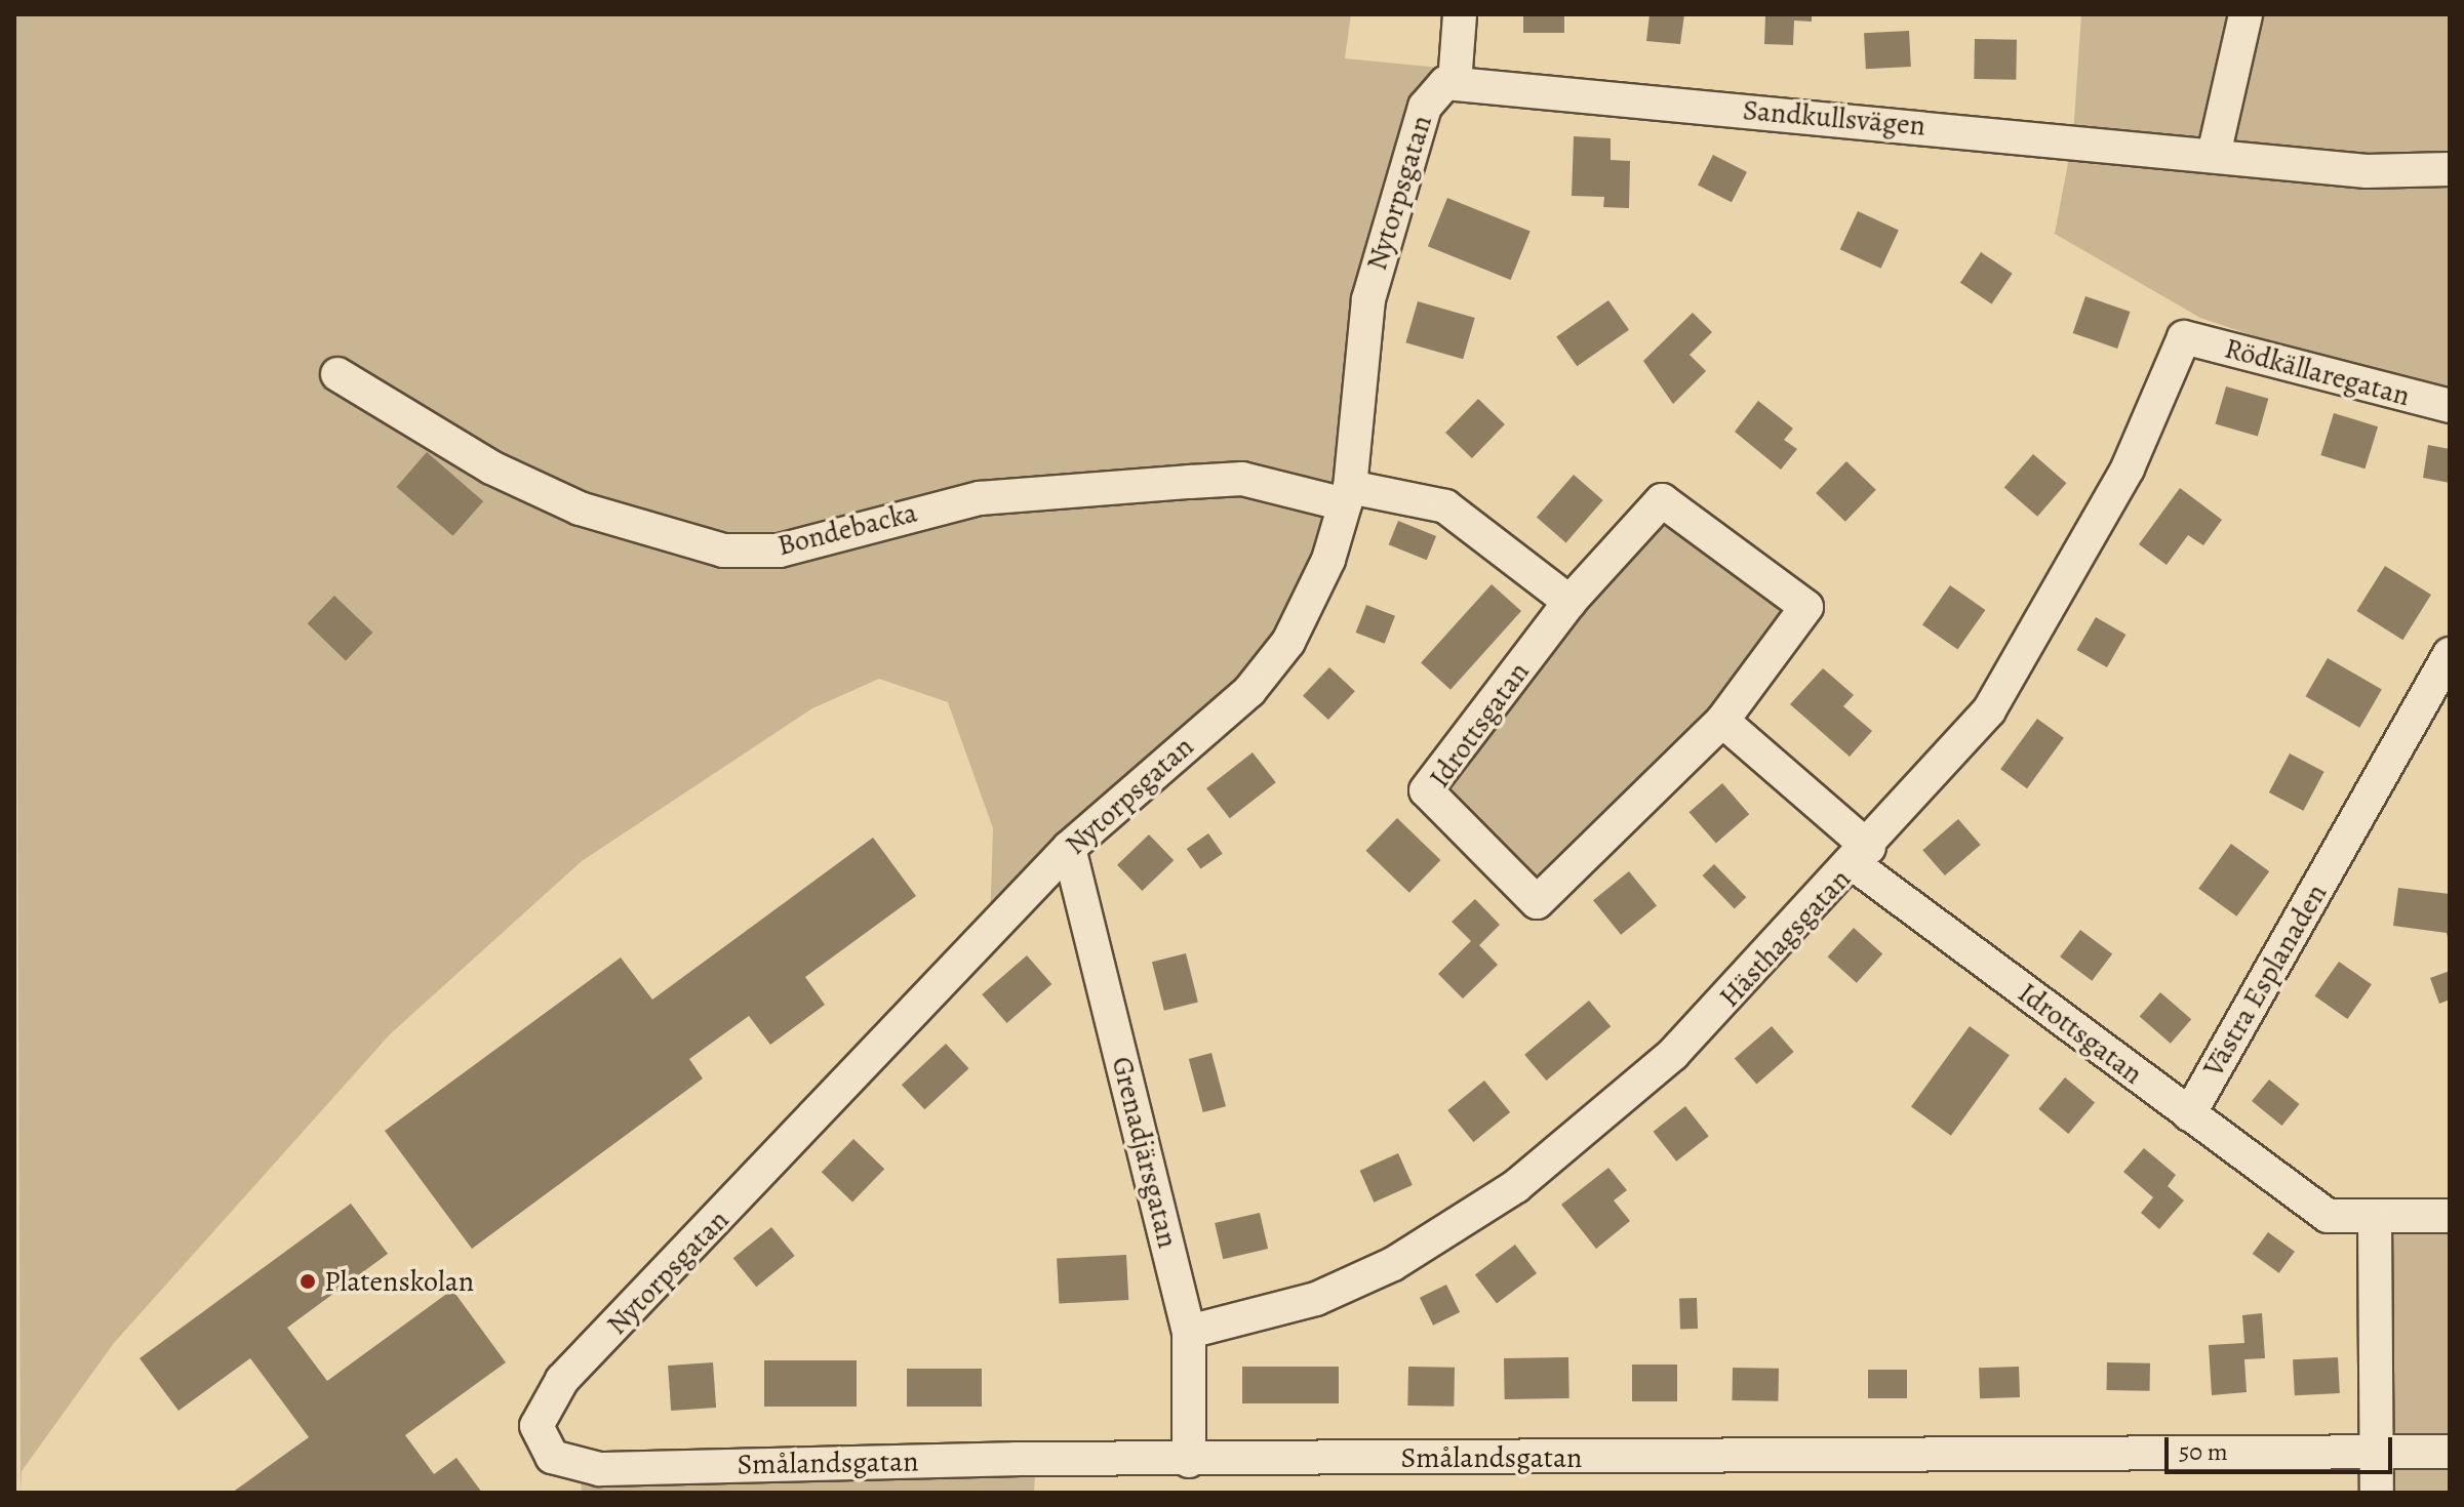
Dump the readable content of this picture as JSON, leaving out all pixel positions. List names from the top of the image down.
{
  "streets": {
    "street": [
      "Sandkullsvägen",
      "Nytorpsgatan",
      "Rödkällaregatan",
      "Bondebacka",
      "Idrottsgatan",
      "Hästhagsgatan",
      "Västra Esplanaden",
      "Grenadjärsgatan",
      "Smålandsgatan"
    ]
  },
  "crossings": [
    ["Sandkullsvägen", "Nytorpsgatan"],
    ["Nytorpsgatan", "Bondebacka"],
    ["Nytorpsgatan", "Grenadjärsgatan"],
    ["Nytorpsgatan", "Smålandsgatan"],
    ["Rödkällaregatan", "Hästhagsgatan"],
    ["Idrottsgatan", "Hästhagsgatan"],
    ["Idrottsgatan", "Västra Esplanaden"],
    ["Hästhagsgatan", "Grenadjärsgatan"],
    ["Grenadjärsgatan", "Smålandsgatan"]
  ],
  "places": ["Platenskolan"],
  "scale_bar": "50 m"
}
